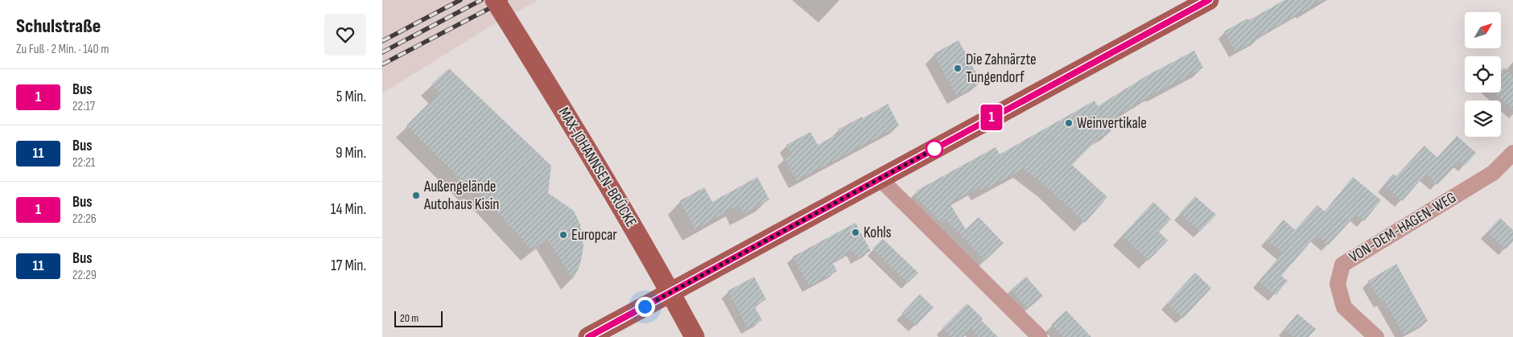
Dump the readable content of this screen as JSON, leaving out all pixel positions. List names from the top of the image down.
{
  "streets": {
    "main road": ["MAX-JOHANNSEN-BRÜCKE"],
    "street": ["VON-DEM-HAGEN-WEG"]
  },
  "places": [
    "Die Zahnärzte Tungendorf",
    "Weinvertikale",
    "Außengelände Autohaus Kisin",
    "Kohls",
    "Europcar"
  ],
  "lines": ["bus line 1"],
  "scale_bar": "20 m",
  "north": "top right",
  "page": {
    "heading": ["Schulstraße", "Zu Fuß · 2 Min. · 140 m"],
    "on_map": "1",
    "list": [
      {
        "mark": "1",
        "name": "Bus",
        "note": "22:17",
        "value": "5 Min."
      },
      {
        "mark": "11",
        "name": "Bus",
        "note": "22:21",
        "value": "9 Min."
      },
      {
        "mark": "1",
        "name": "Bus",
        "note": "22:26",
        "value": "14 Min."
      },
      {
        "mark": "11",
        "name": "Bus",
        "note": "22:29",
        "value": "17 Min."
      }
    ],
    "scale": "20 m"
  }
}
